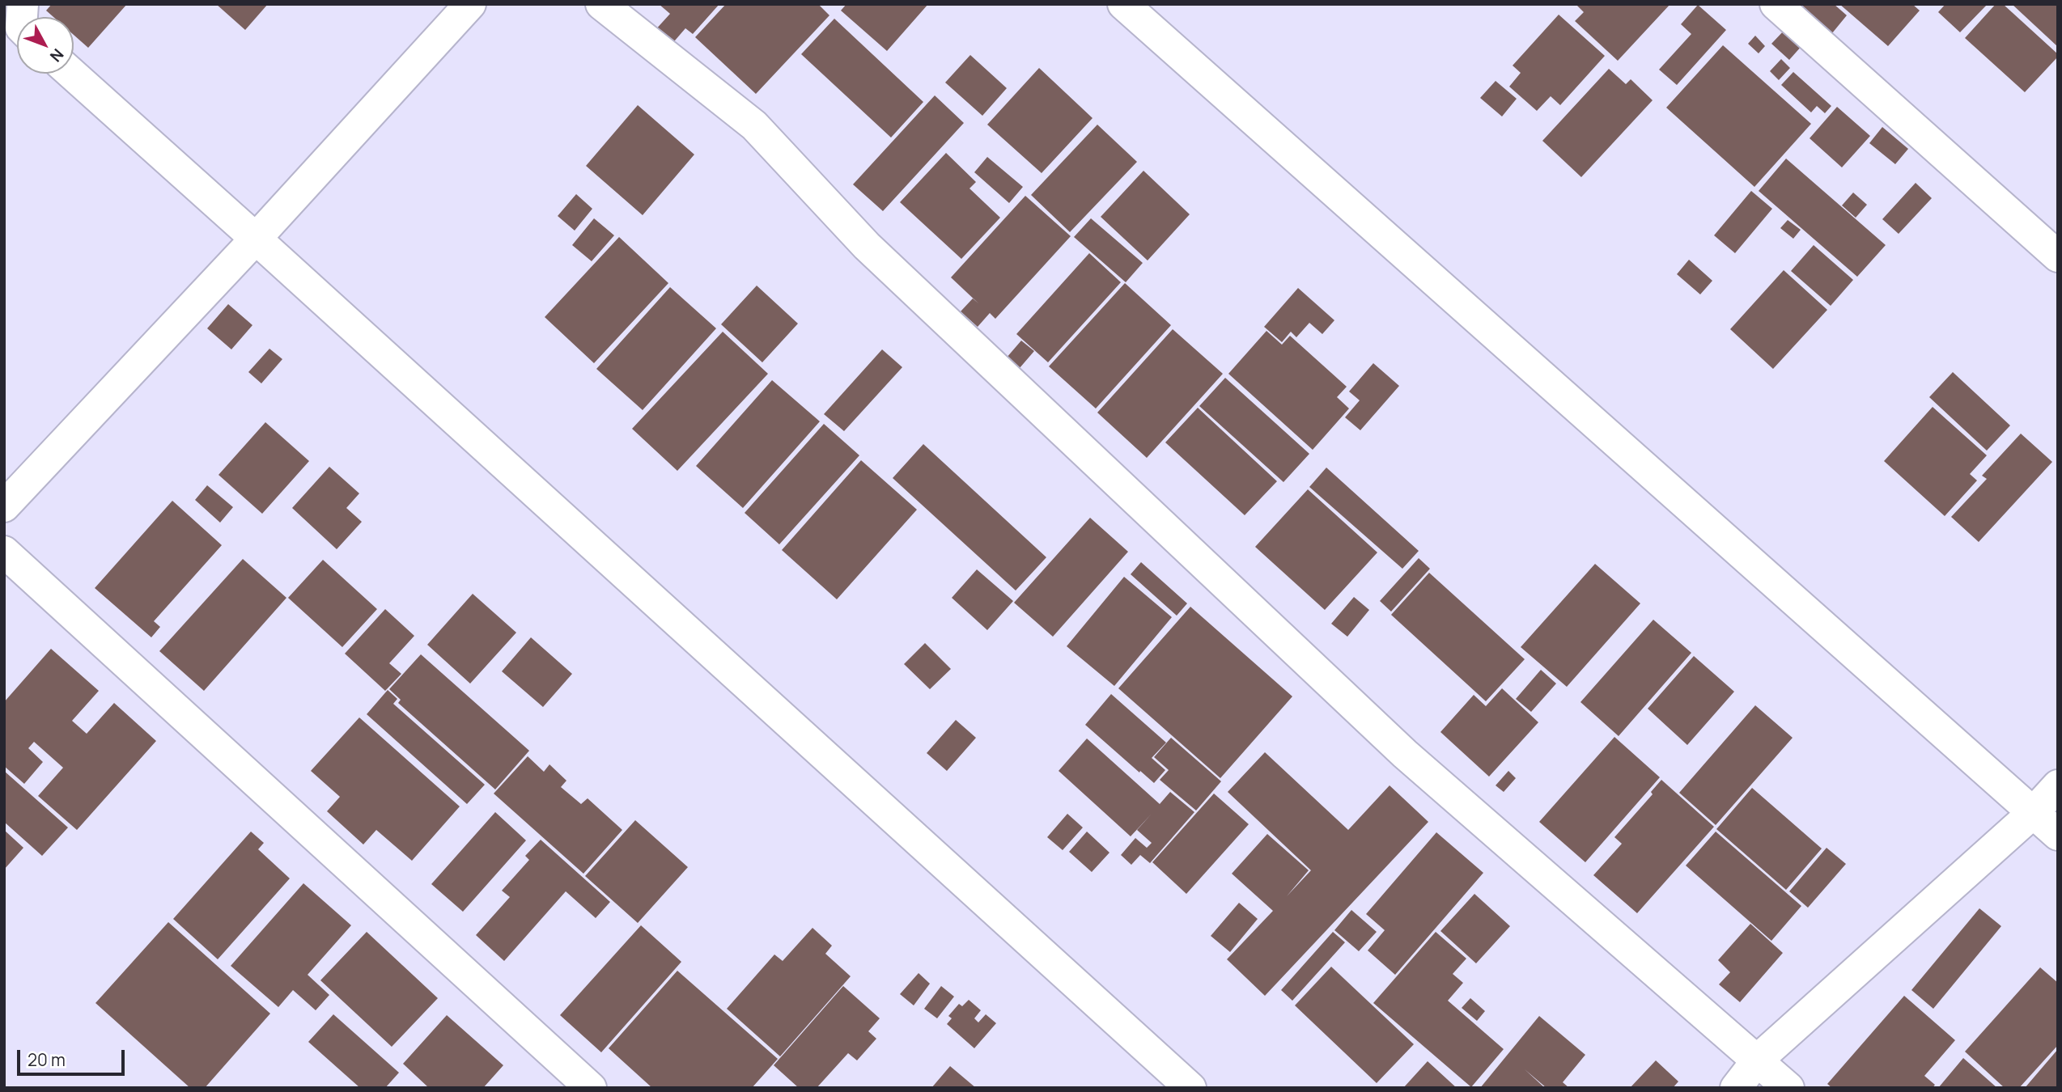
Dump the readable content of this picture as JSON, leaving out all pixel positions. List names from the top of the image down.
{
  "scale_bar": "20 m",
  "north": "bottom right"
}
